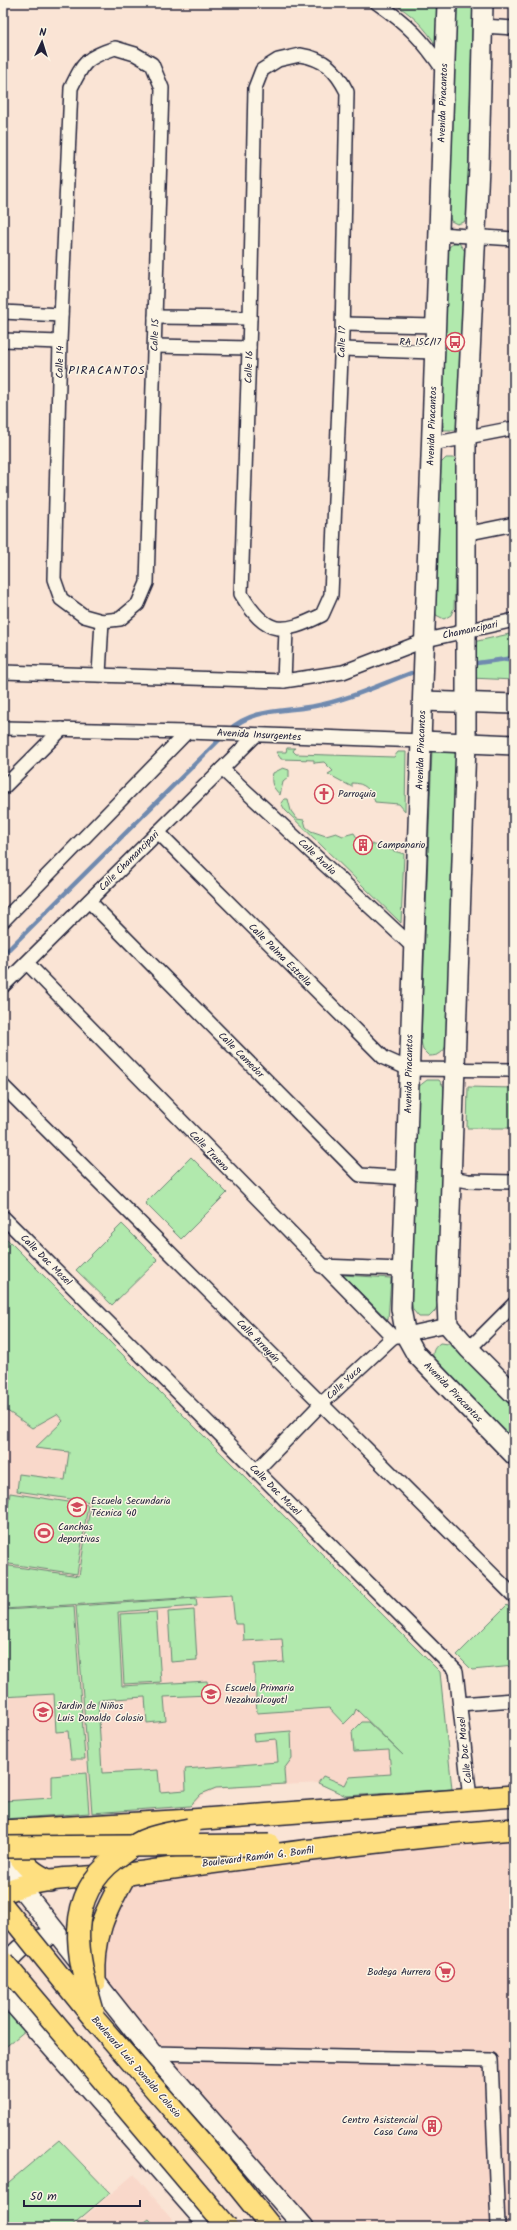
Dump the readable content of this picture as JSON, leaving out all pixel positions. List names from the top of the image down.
{
  "streets": {
    "main road": ["Boulevard Ramón G. Bonfil", "Boulevard Luis Donaldo Colosio"],
    "street": [
      "Avenida Piracantos",
      "Calle 15",
      "Calle 17",
      "Calle 14",
      "Calle 16",
      "Chamancipari",
      "Avenida Insurgentes",
      "Calle Aralia",
      "Calle Chamancipari",
      "Calle Palma Estrella",
      "Calle Camedor",
      "Calle Trueno",
      "Calle Dac Mosel",
      "Calle Arrayán",
      "Calle Yuca"
    ]
  },
  "crossings": [
    ["Avenida Piracantos", "Chamancipari"],
    ["Avenida Piracantos", "Avenida Insurgentes"],
    ["Avenida Piracantos", "Calle Aralia"],
    ["Avenida Piracantos", "Calle Palma Estrella"],
    ["Avenida Piracantos", "Calle Camedor"],
    ["Avenida Piracantos", "Calle Trueno"],
    ["Avenida Piracantos", "Calle Yuca"],
    ["Calle 15", "Calle 14"],
    ["Calle 17", "Calle 16"],
    ["Avenida Insurgentes", "Calle Chamancipari"],
    ["Calle Aralia", "Calle Chamancipari"],
    ["Calle Chamancipari", "Calle Palma Estrella"],
    ["Calle Chamancipari", "Calle Camedor"],
    ["Calle Chamancipari", "Calle Trueno"],
    ["Calle Trueno", "Calle Yuca"],
    ["Calle Dac Mosel", "Calle Yuca"],
    ["Calle Arrayán", "Calle Yuca"]
  ],
  "districts": ["PIRACANTOS"],
  "places": {
    "bus stop": ["RA 15C/17"],
    "church": ["Parroquia"],
    "building": ["Campanario", "Centro Asistencial Casa Cuna"],
    "school or university": ["Escuela Secundaria Técnica 40", "Escuela Primaria Nezahualcoyotl", "Jardin de Niños Luis Donaldo Colosio"],
    "sports": ["Canchas deportivas"],
    "supermarket": ["Bodega Aurrera"]
  },
  "scale_bar": "50 m",
  "north": "top"
}
